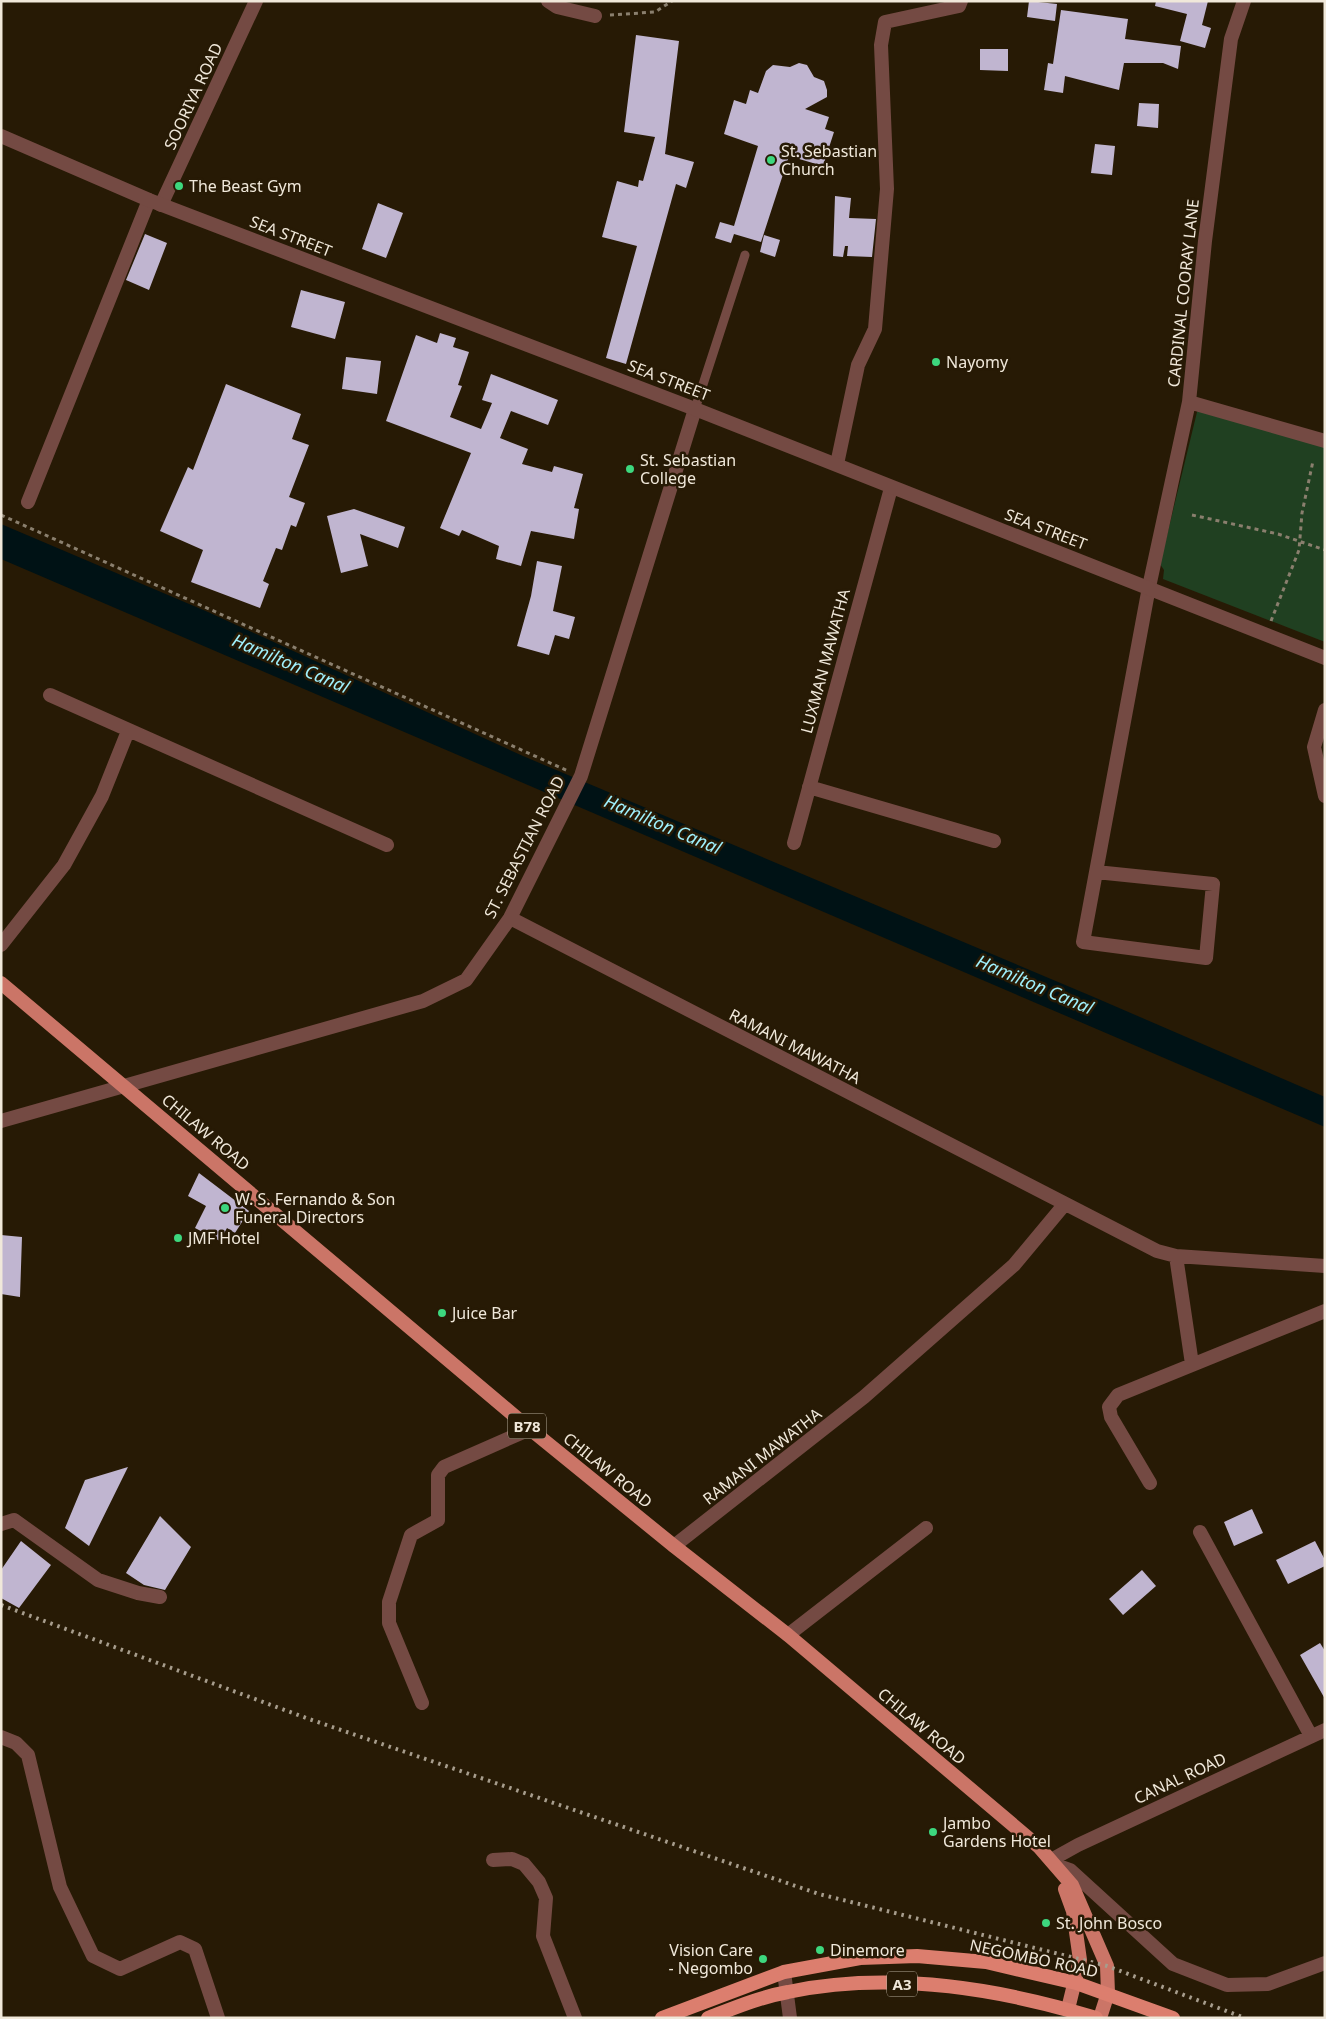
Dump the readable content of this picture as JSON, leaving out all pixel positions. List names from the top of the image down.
{
  "streets": {
    "highway": ["NEGOMBO ROAD", "A3"],
    "main road": ["CHILAW ROAD", "B78"],
    "street": [
      "SOORIYA ROAD",
      "SEA STREET",
      "CARDINAL COORAY LANE",
      "LUXMAN MAWATHA",
      "ST. SEBASTIAN ROAD",
      "RAMANI MAWATHA",
      "CANAL ROAD"
    ]
  },
  "crossings": [
    ["SOORIYA ROAD", "SEA STREET"],
    ["SEA STREET", "CARDINAL COORAY LANE"],
    ["SEA STREET", "LUXMAN MAWATHA"],
    ["SEA STREET", "ST. SEBASTIAN ROAD"],
    ["ST. SEBASTIAN ROAD", "RAMANI MAWATHA"],
    ["ST. SEBASTIAN ROAD", "CHILAW ROAD"],
    ["RAMANI MAWATHA", "CHILAW ROAD"],
    ["CHILAW ROAD", "CANAL ROAD"],
    ["CHILAW ROAD", "NEGOMBO ROAD"],
    ["CHILAW ROAD", "A3"],
    ["NEGOMBO ROAD", "A3"]
  ],
  "water": ["Hamilton Canal"],
  "places": [
    "St. Sebastian Church",
    "The Beast Gym",
    "Nayomy",
    "St. Sebastian College",
    "W. S. Fernando & Son Funeral Directors",
    "JMF Hotel",
    "Juice Bar",
    "Jambo Gardens Hotel",
    "St. John Bosco",
    "Dinemore",
    "Vision Care - Negombo"
  ]
}
